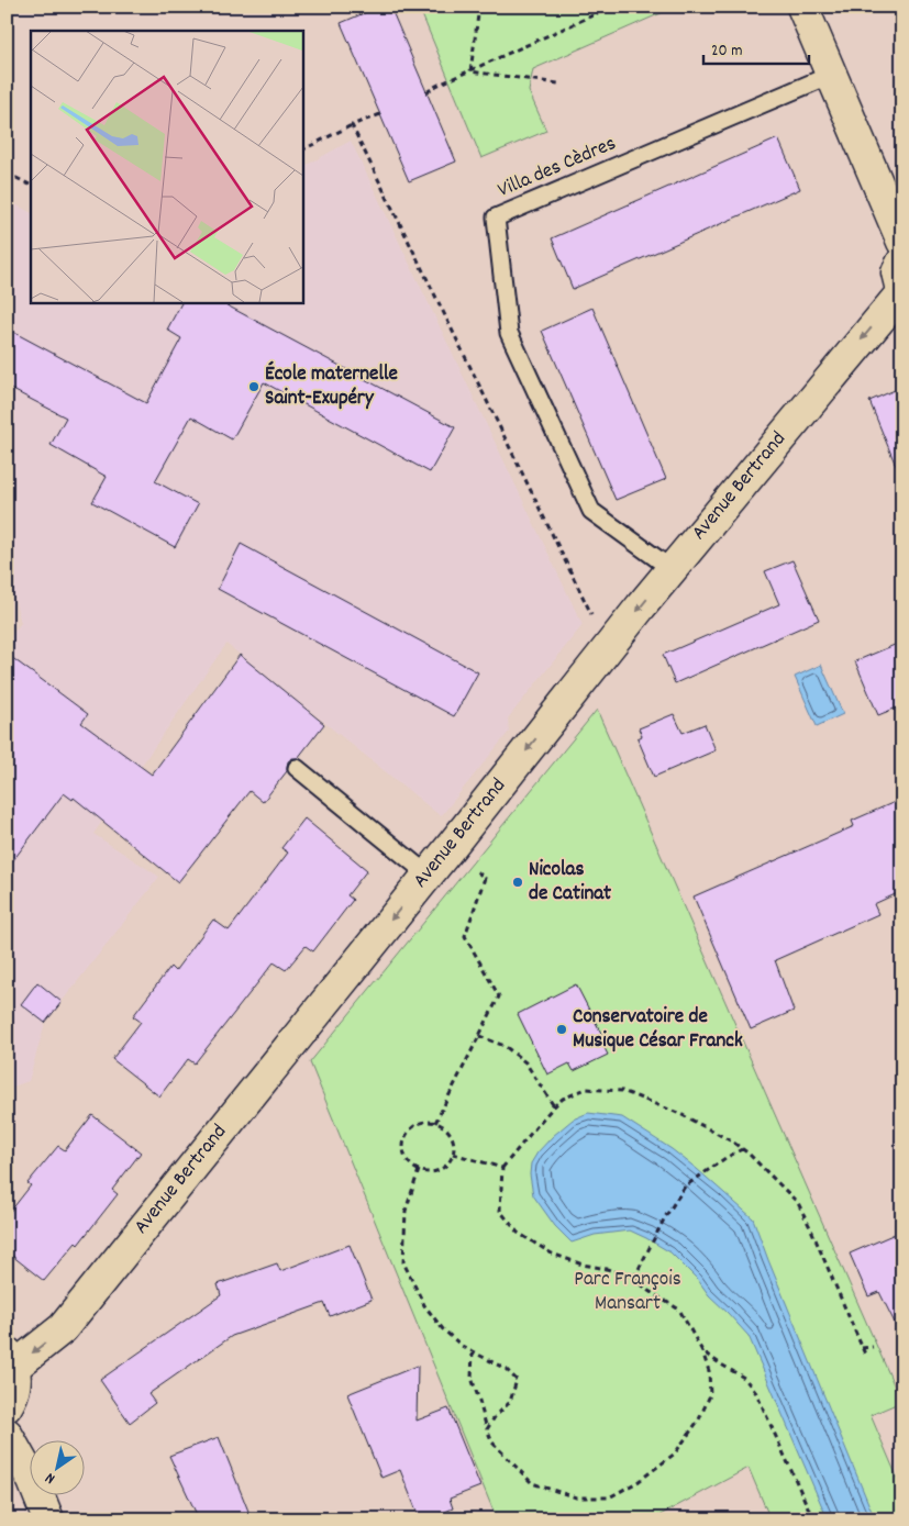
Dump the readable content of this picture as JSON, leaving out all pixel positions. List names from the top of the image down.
{
  "streets": {
    "street": ["Avenue Bertrand"],
    "lane": ["Villa des Cèdres"]
  },
  "crossings": [
    ["Villa des Cèdres", "Avenue Bertrand"]
  ],
  "one_way": ["Avenue Bertrand"],
  "parks": ["Parc François Mansart"],
  "places": ["École maternelle Saint-Exupéry", "Nicolas de Catinat", "Conservatoire de Musique César Franck"],
  "scale_bar": "20 m",
  "north": "bottom left"
}
